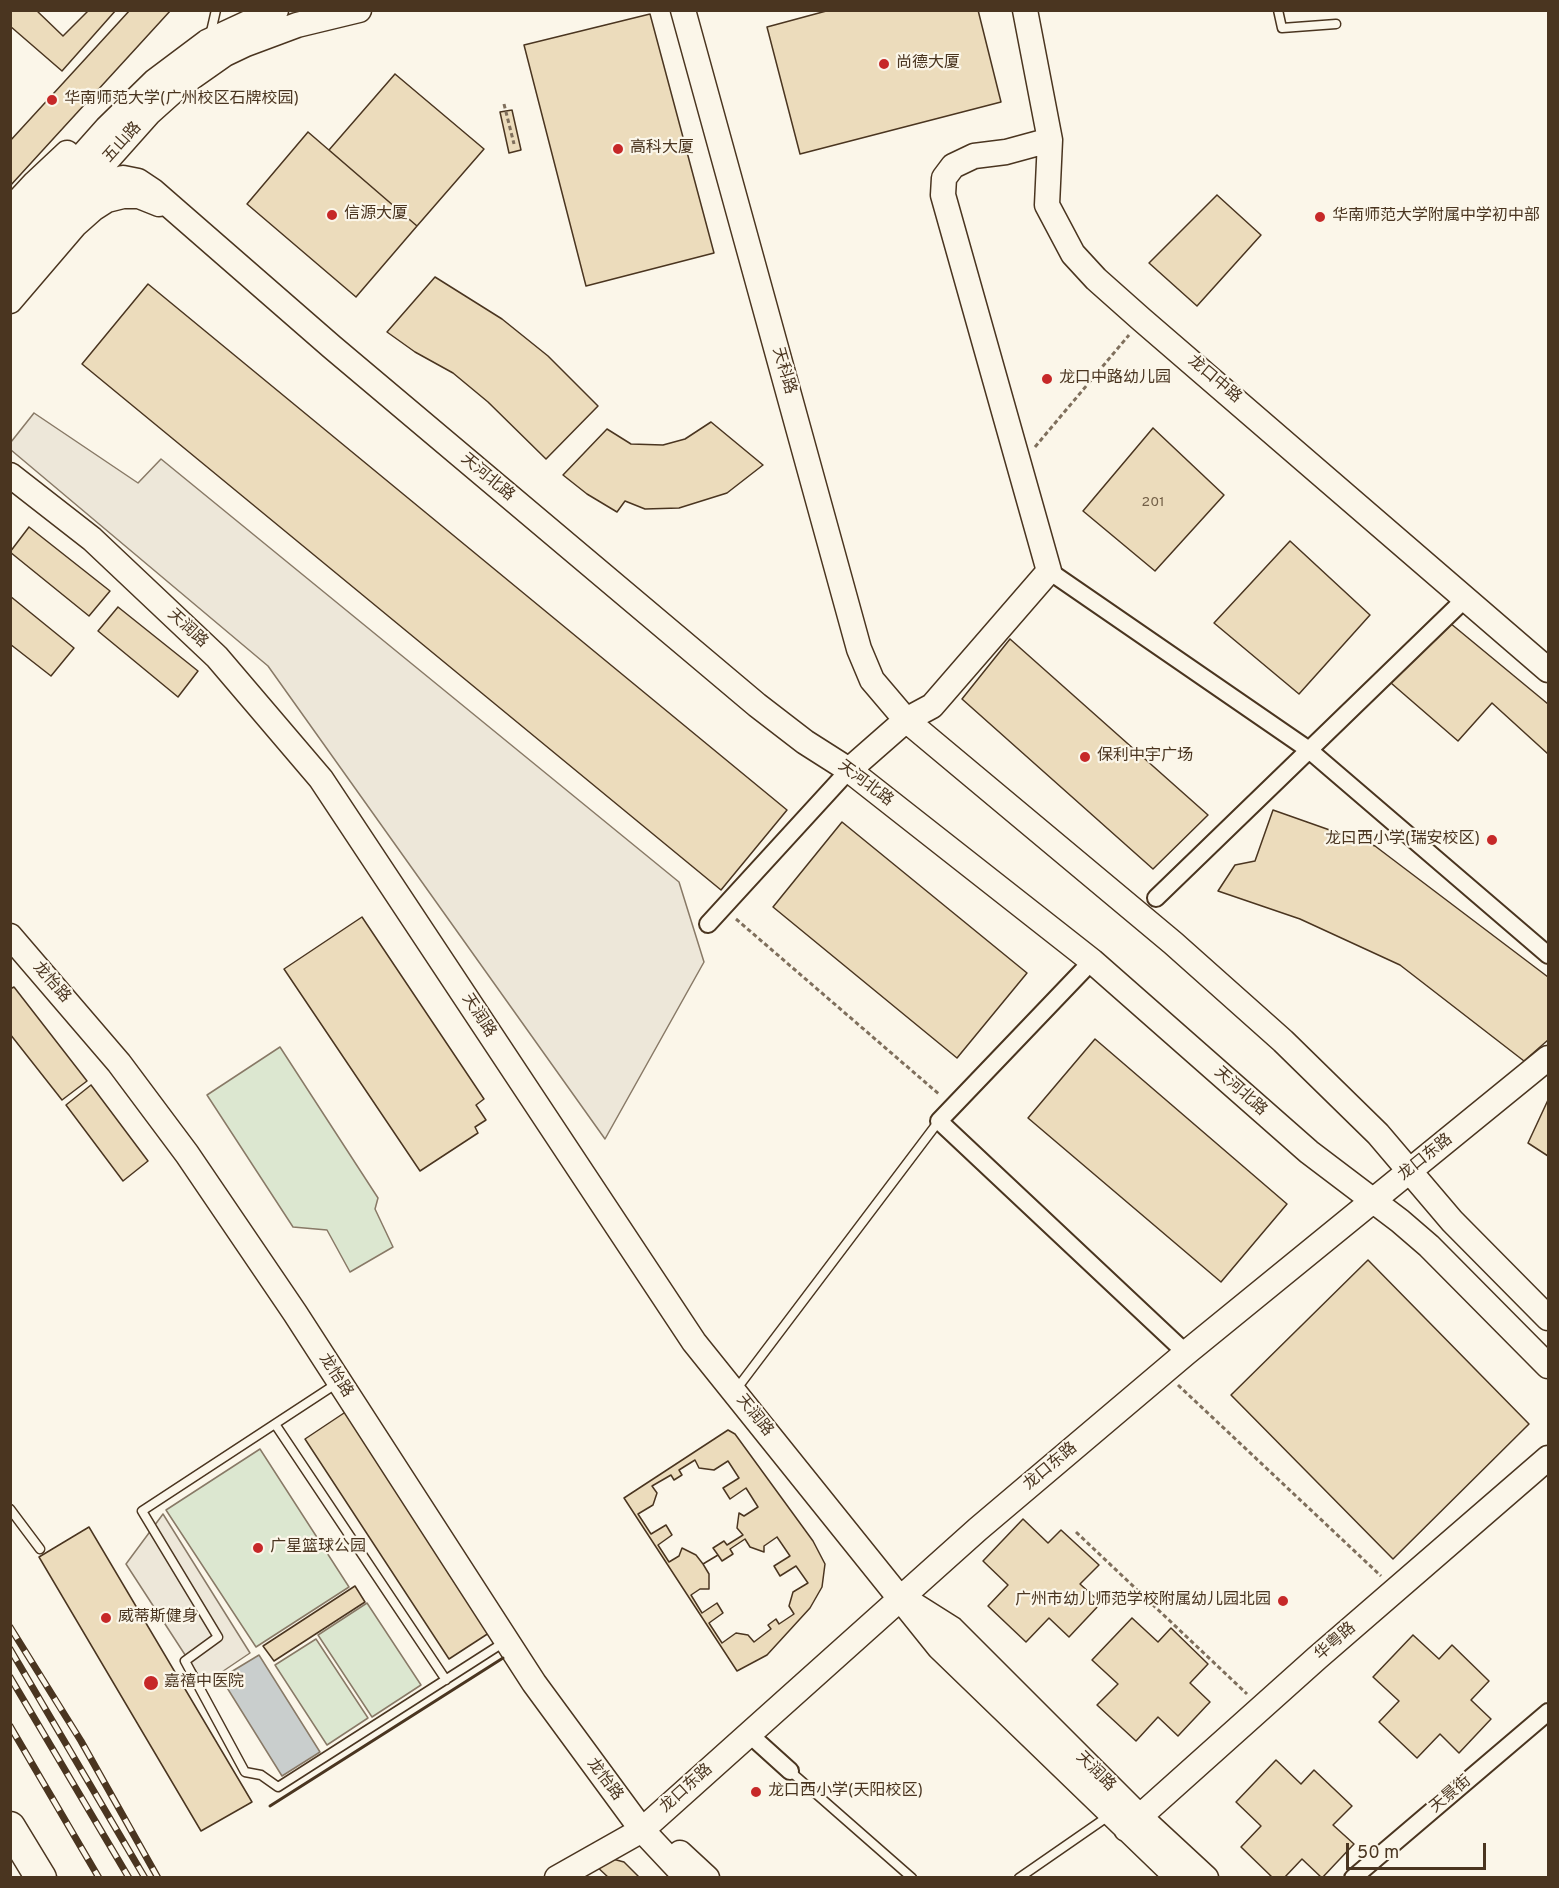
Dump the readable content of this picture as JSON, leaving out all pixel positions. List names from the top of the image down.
{
  "streets": {
    "street": [
      "五山路",
      "天科路",
      "龙口中路",
      "天河北路",
      "天润路",
      "龙怡路",
      "龙口东路",
      "华粤路",
      "天景街"
    ]
  },
  "crossings": [
    ["五山路", "天河北路"],
    ["天河北路", "龙口东路"],
    ["天润路", "龙口东路"],
    ["天润路", "华粤路"],
    ["龙怡路", "龙口东路"]
  ],
  "places": [
    "尚德大厦",
    "华南师范大学(广州校区石牌校园)",
    "高科大厦",
    "信源大厦",
    "华南师范大学附属中学初中部",
    "龙口中路幼儿园",
    "保利中宇广场",
    "龙口西小学(瑞安校区)",
    "广星篮球公园",
    "广州市幼儿师范学校附属幼儿园北园",
    "威蒂斯健身",
    "嘉禧中医院",
    "龙口西小学(天阳校区)"
  ],
  "house_numbers": ["201"],
  "scale_bar": "50 m"
}
